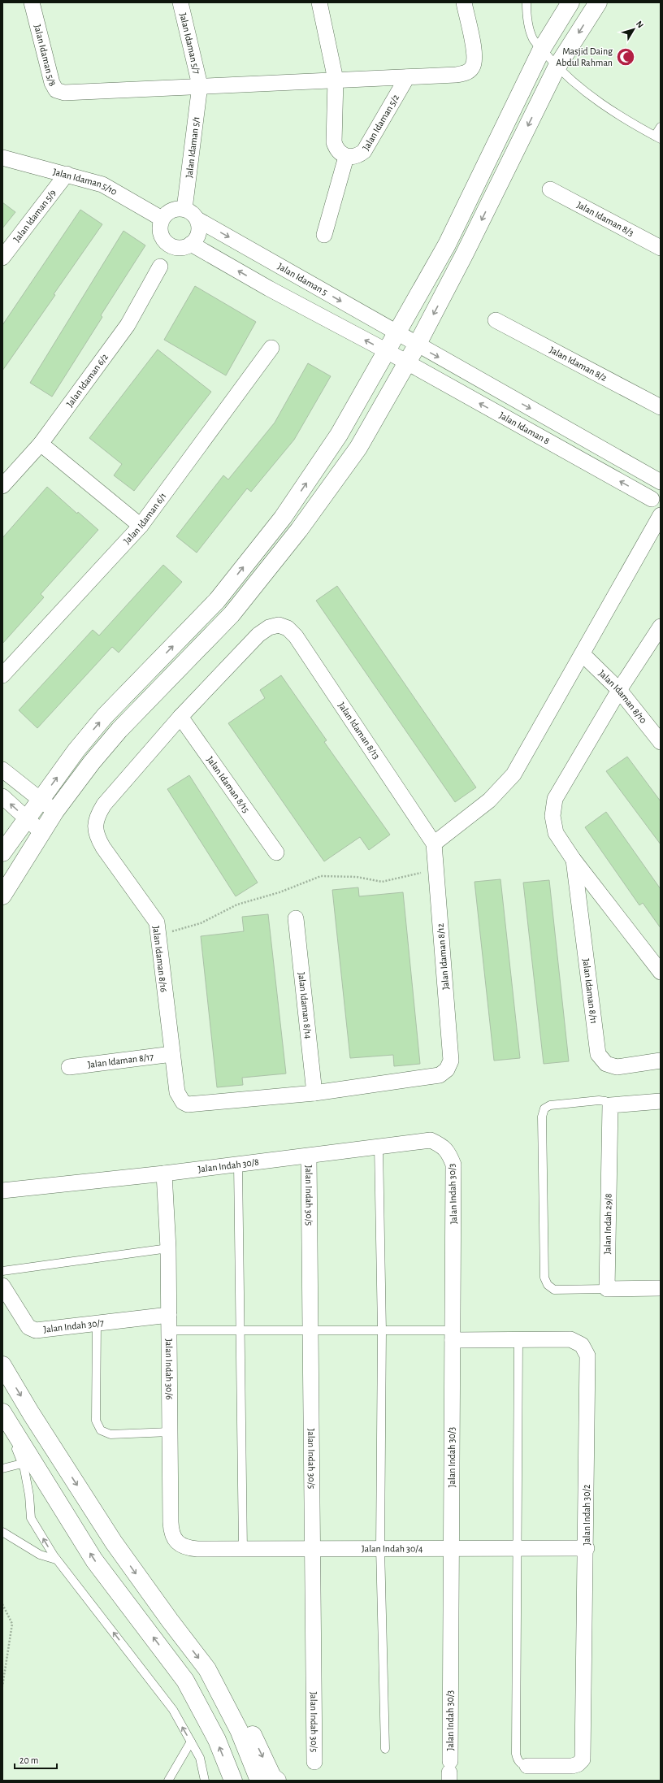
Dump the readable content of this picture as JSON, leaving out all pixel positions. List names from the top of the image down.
{
  "streets": {
    "street": [
      "Jalan Idaman 5/7",
      "Jalan Idaman 5/8",
      "Jalan Idaman 5/2",
      "Jalan Idaman 5/1",
      "Jalan Idaman 5/10",
      "Jalan Idaman 5/9",
      "Jalan Idaman 8/3",
      "Jalan Idaman 5",
      "Jalan Idaman 8/2",
      "Jalan Idaman 6/2",
      "Jalan Idaman 8",
      "Jalan Idaman 6/1",
      "Jalan Idaman 8/10",
      "Jalan Idaman 8/13",
      "Jalan Idaman 8/15",
      "Jalan Idaman 8/12",
      "Jalan Idaman 8/16",
      "Jalan Idaman 8/11",
      "Jalan Idaman 8/14",
      "Jalan Idaman 8/17",
      "Jalan Indah 30/8",
      "Jalan Indah 30/3",
      "Jalan Indah 30/5",
      "Jalan Indah 29/8",
      "Jalan Indah 30/7",
      "Jalan Indah 30/6",
      "Jalan Indah 30/2",
      "Jalan Indah 30/4"
    ]
  },
  "crossings": [
    ["Jalan Idaman 5/7", "Jalan Idaman 5/8"],
    ["Jalan Idaman 5/7", "Jalan Idaman 5/1"],
    ["Jalan Idaman 5/8", "Jalan Idaman 5/1"],
    ["Jalan Idaman 5/1", "Jalan Idaman 5/10"],
    ["Jalan Idaman 5/1", "Jalan Idaman 5"],
    ["Jalan Idaman 5/10", "Jalan Idaman 5/9"],
    ["Jalan Idaman 5/10", "Jalan Idaman 5"],
    ["Jalan Idaman 5", "Jalan Idaman 8"],
    ["Jalan Idaman 8/10", "Jalan Idaman 8/11"],
    ["Jalan Idaman 8/13", "Jalan Idaman 8/15"],
    ["Jalan Idaman 8/13", "Jalan Idaman 8/12"],
    ["Jalan Idaman 8/13", "Jalan Idaman 8/16"],
    ["Jalan Idaman 8/15", "Jalan Idaman 8/16"],
    ["Jalan Idaman 8/12", "Jalan Idaman 8/16"],
    ["Jalan Idaman 8/12", "Jalan Idaman 8/14"],
    ["Jalan Idaman 8/16", "Jalan Idaman 8/14"],
    ["Jalan Idaman 8/16", "Jalan Idaman 8/17"],
    ["Jalan Indah 30/8", "Jalan Indah 30/3"],
    ["Jalan Indah 30/8", "Jalan Indah 30/5"],
    ["Jalan Indah 30/8", "Jalan Indah 30/6"],
    ["Jalan Indah 30/3", "Jalan Indah 30/2"],
    ["Jalan Indah 30/3", "Jalan Indah 30/4"],
    ["Jalan Indah 30/5", "Jalan Indah 30/4"],
    ["Jalan Indah 30/7", "Jalan Indah 30/6"],
    ["Jalan Indah 30/6", "Jalan Indah 30/4"],
    ["Jalan Indah 30/2", "Jalan Indah 30/4"]
  ],
  "places": {
    "mosque": ["Masjid Daing Abdul Rahman"]
  },
  "scale_bar": "20 m",
  "north": "top right"
}
